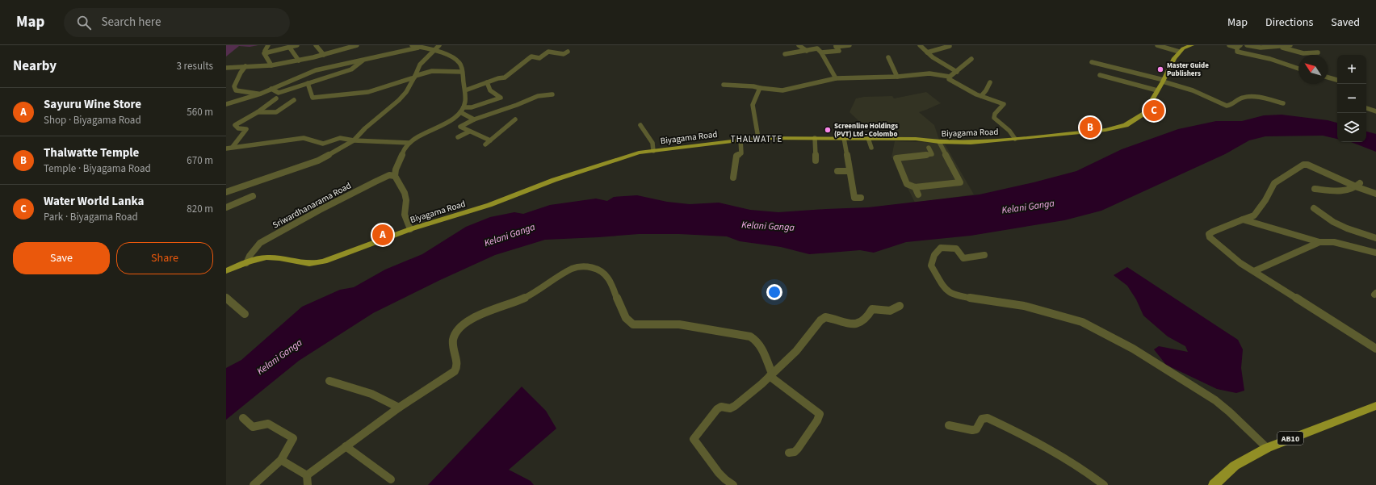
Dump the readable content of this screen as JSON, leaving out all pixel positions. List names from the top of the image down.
{
  "streets": {
    "main road": ["Biyagama Road", "AB10"],
    "street": ["Sriwardhanarama Road"]
  },
  "crossings": [
    ["Biyagama Road", "Sriwardhanarama Road"]
  ],
  "districts": ["THALWATTE"],
  "water": ["Kelani Ganga"],
  "places": ["Master Guide Publishers", "Screenline Holdings (PVT) Ltd - Colombo"],
  "north": "top left",
  "page": {
    "header": "Map",
    "search": "Search here",
    "nav": ["Map", "Directions", "Saved"],
    "heading": ["Nearby", "3 results"],
    "map_buttons": ["+", "−"],
    "list": [
      {
        "mark": "A",
        "name": "Sayuru Wine Store",
        "note": "Shop · Biyagama Road",
        "value": "560 m"
      },
      {
        "mark": "B",
        "name": "Thalwatte Temple",
        "note": "Temple · Biyagama Road",
        "value": "670 m"
      },
      {
        "mark": "C",
        "name": "Water World Lanka",
        "note": "Park · Biyagama Road",
        "value": "820 m"
      }
    ],
    "pins": ["C", "B", "A"],
    "buttons": ["Save", "Share"]
  }
}
